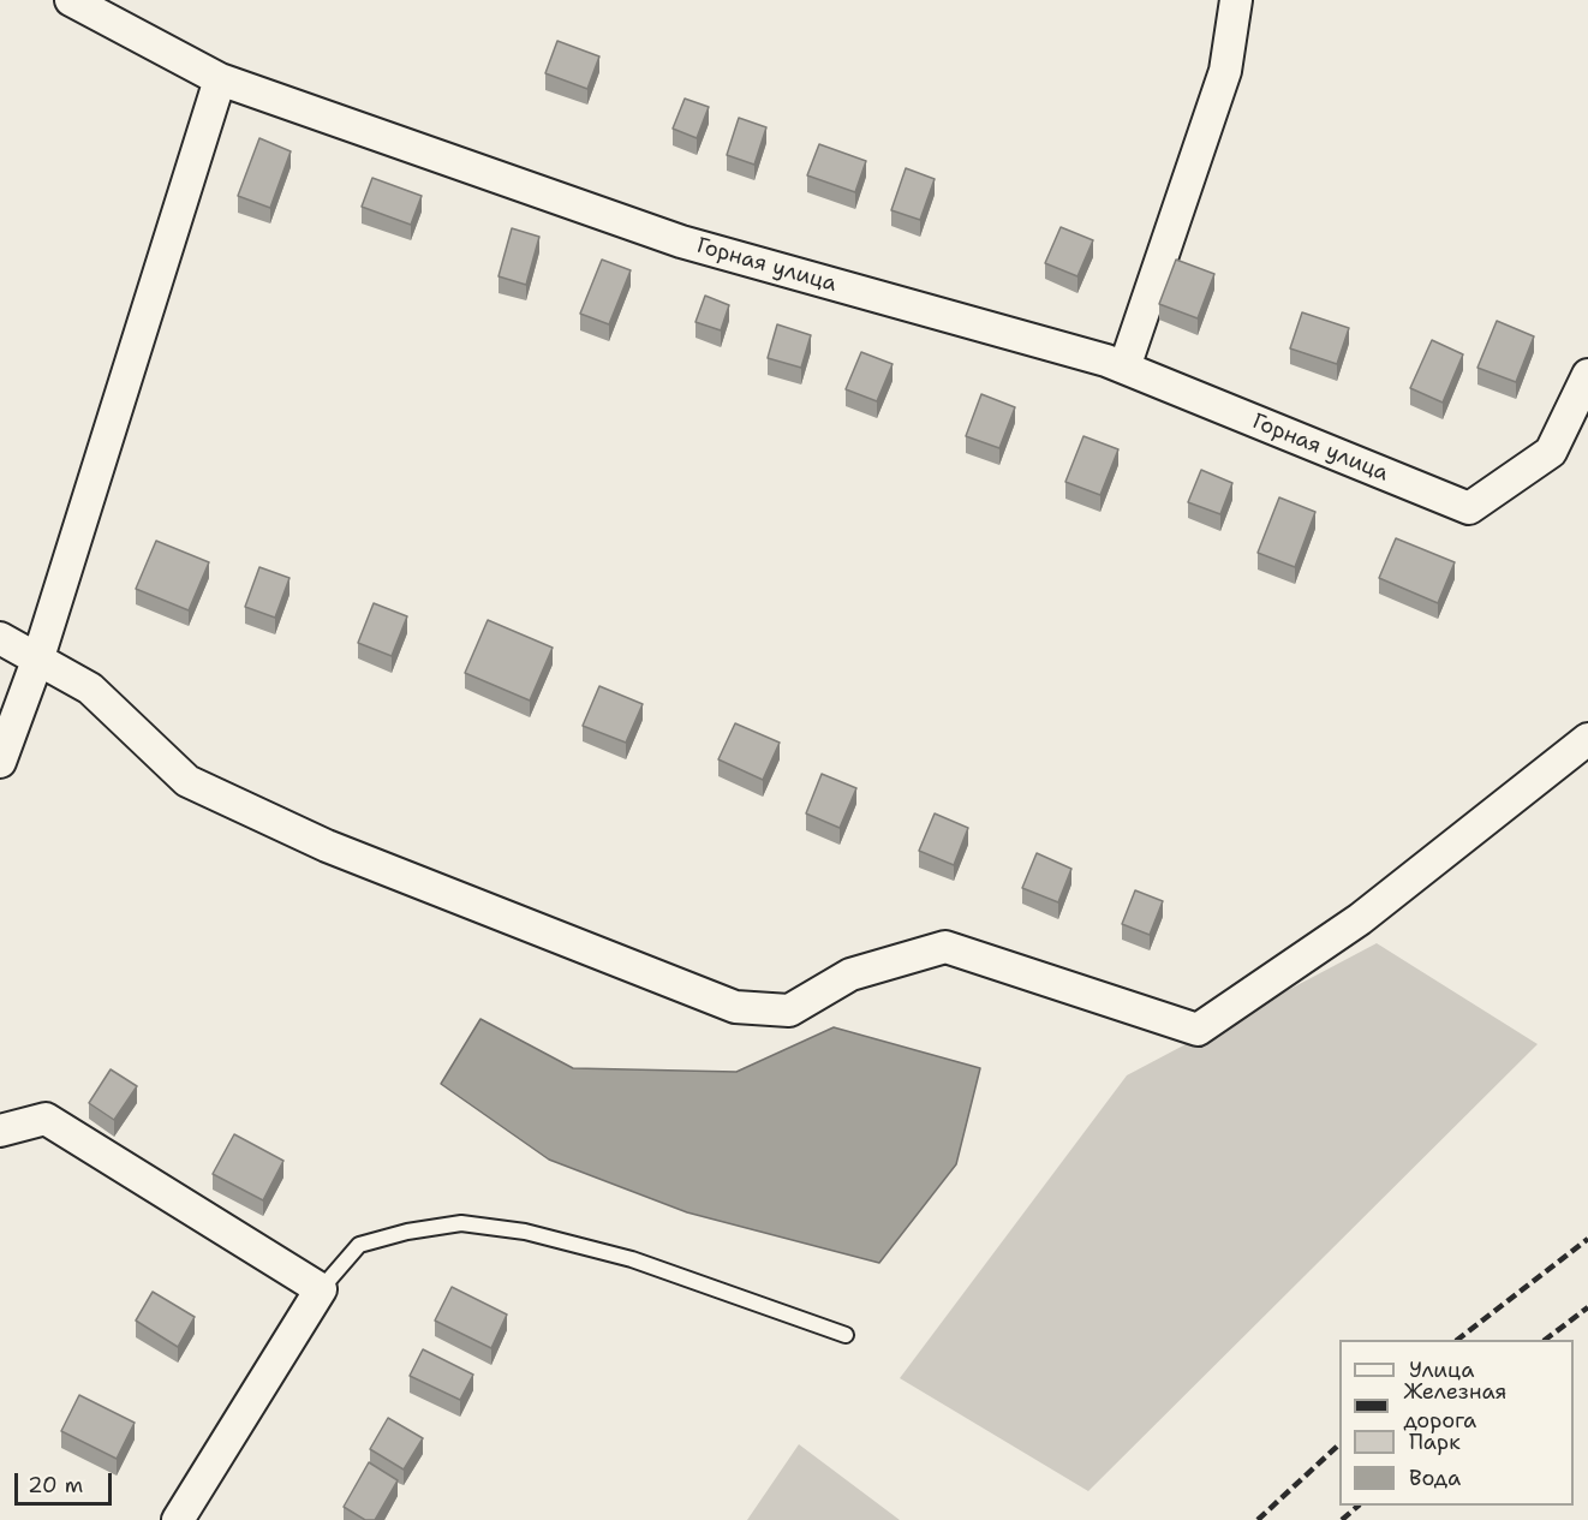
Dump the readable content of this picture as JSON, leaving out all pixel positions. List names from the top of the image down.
{
  "streets": {
    "street": ["Горная улица"]
  },
  "legend": [
    "Улица",
    "Железная дорога",
    "Парк",
    "Вода"
  ],
  "scale_bar": "20 m"
}
